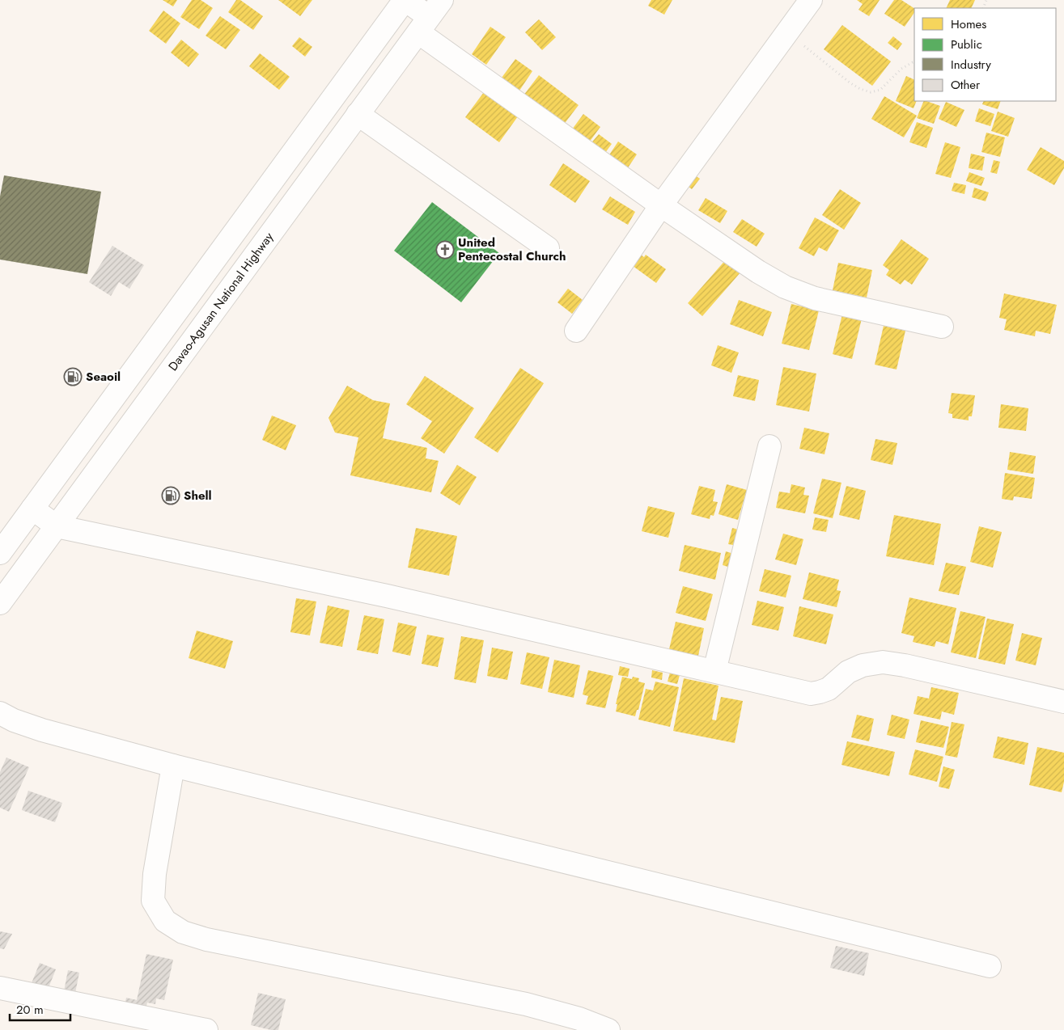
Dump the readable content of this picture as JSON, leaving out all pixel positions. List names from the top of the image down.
{
  "streets": {
    "main road": ["Davao-Agusan National Highway"]
  },
  "places": {
    "church": ["United Pentecostal Church"],
    "fuel station": ["Seaoil", "Shell"]
  },
  "legend": [
    "Homes",
    "Public",
    "Industry",
    "Other"
  ],
  "scale_bar": "20 m"
}
